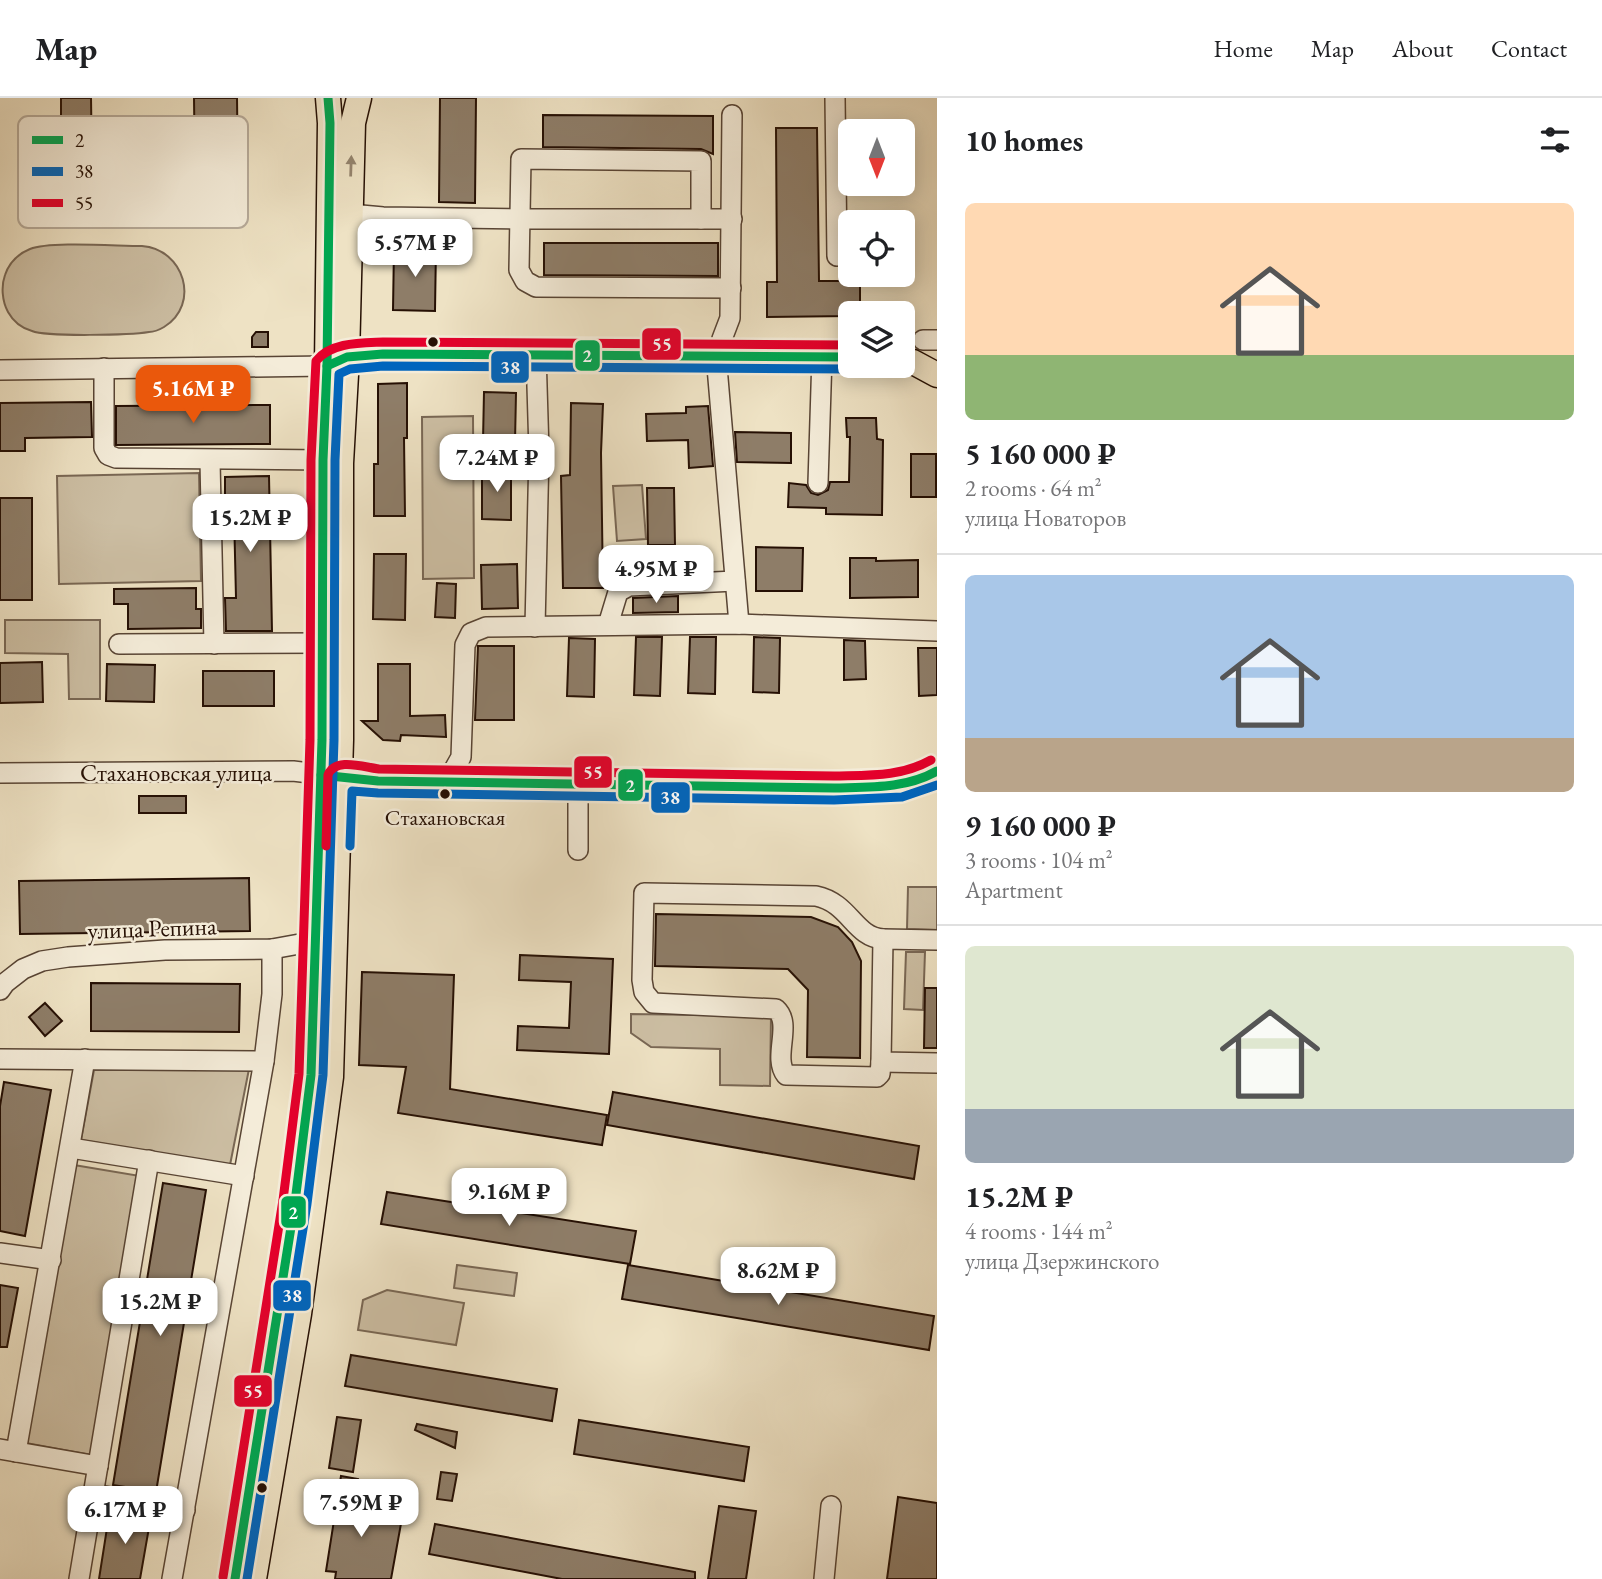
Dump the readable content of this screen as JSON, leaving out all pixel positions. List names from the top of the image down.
{
  "streets": {
    "main road": ["Стахановская улица"],
    "street": ["улица Репина"]
  },
  "places": ["Стахановская"],
  "lines": ["transit line 2", "transit line 55", "transit line 38"],
  "legend": ["2", "38", "55"],
  "north": "bottom",
  "page": {
    "header": "Map",
    "nav": [
      "Home",
      "Map",
      "About",
      "Contact"
    ],
    "heading": "10 homes",
    "list": [
      {
        "name": "5 160 000 ₽",
        "note": "2 rooms · 64 m² · улица Новаторов"
      },
      {
        "name": "9 160 000 ₽",
        "note": "3 rooms · 104 m² · Apartment"
      },
      {
        "name": "15.2M ₽",
        "note": "4 rooms · 144 m² · улица Дзержинского"
      }
    ],
    "price": [
      "5.57M ₽",
      "5.16M ₽",
      "7.24M ₽",
      "15.2M ₽",
      "4.95M ₽",
      "9.16M ₽",
      "8.62M ₽",
      "15.2M ₽",
      "7.59M ₽",
      "6.17M ₽"
    ]
  }
}
